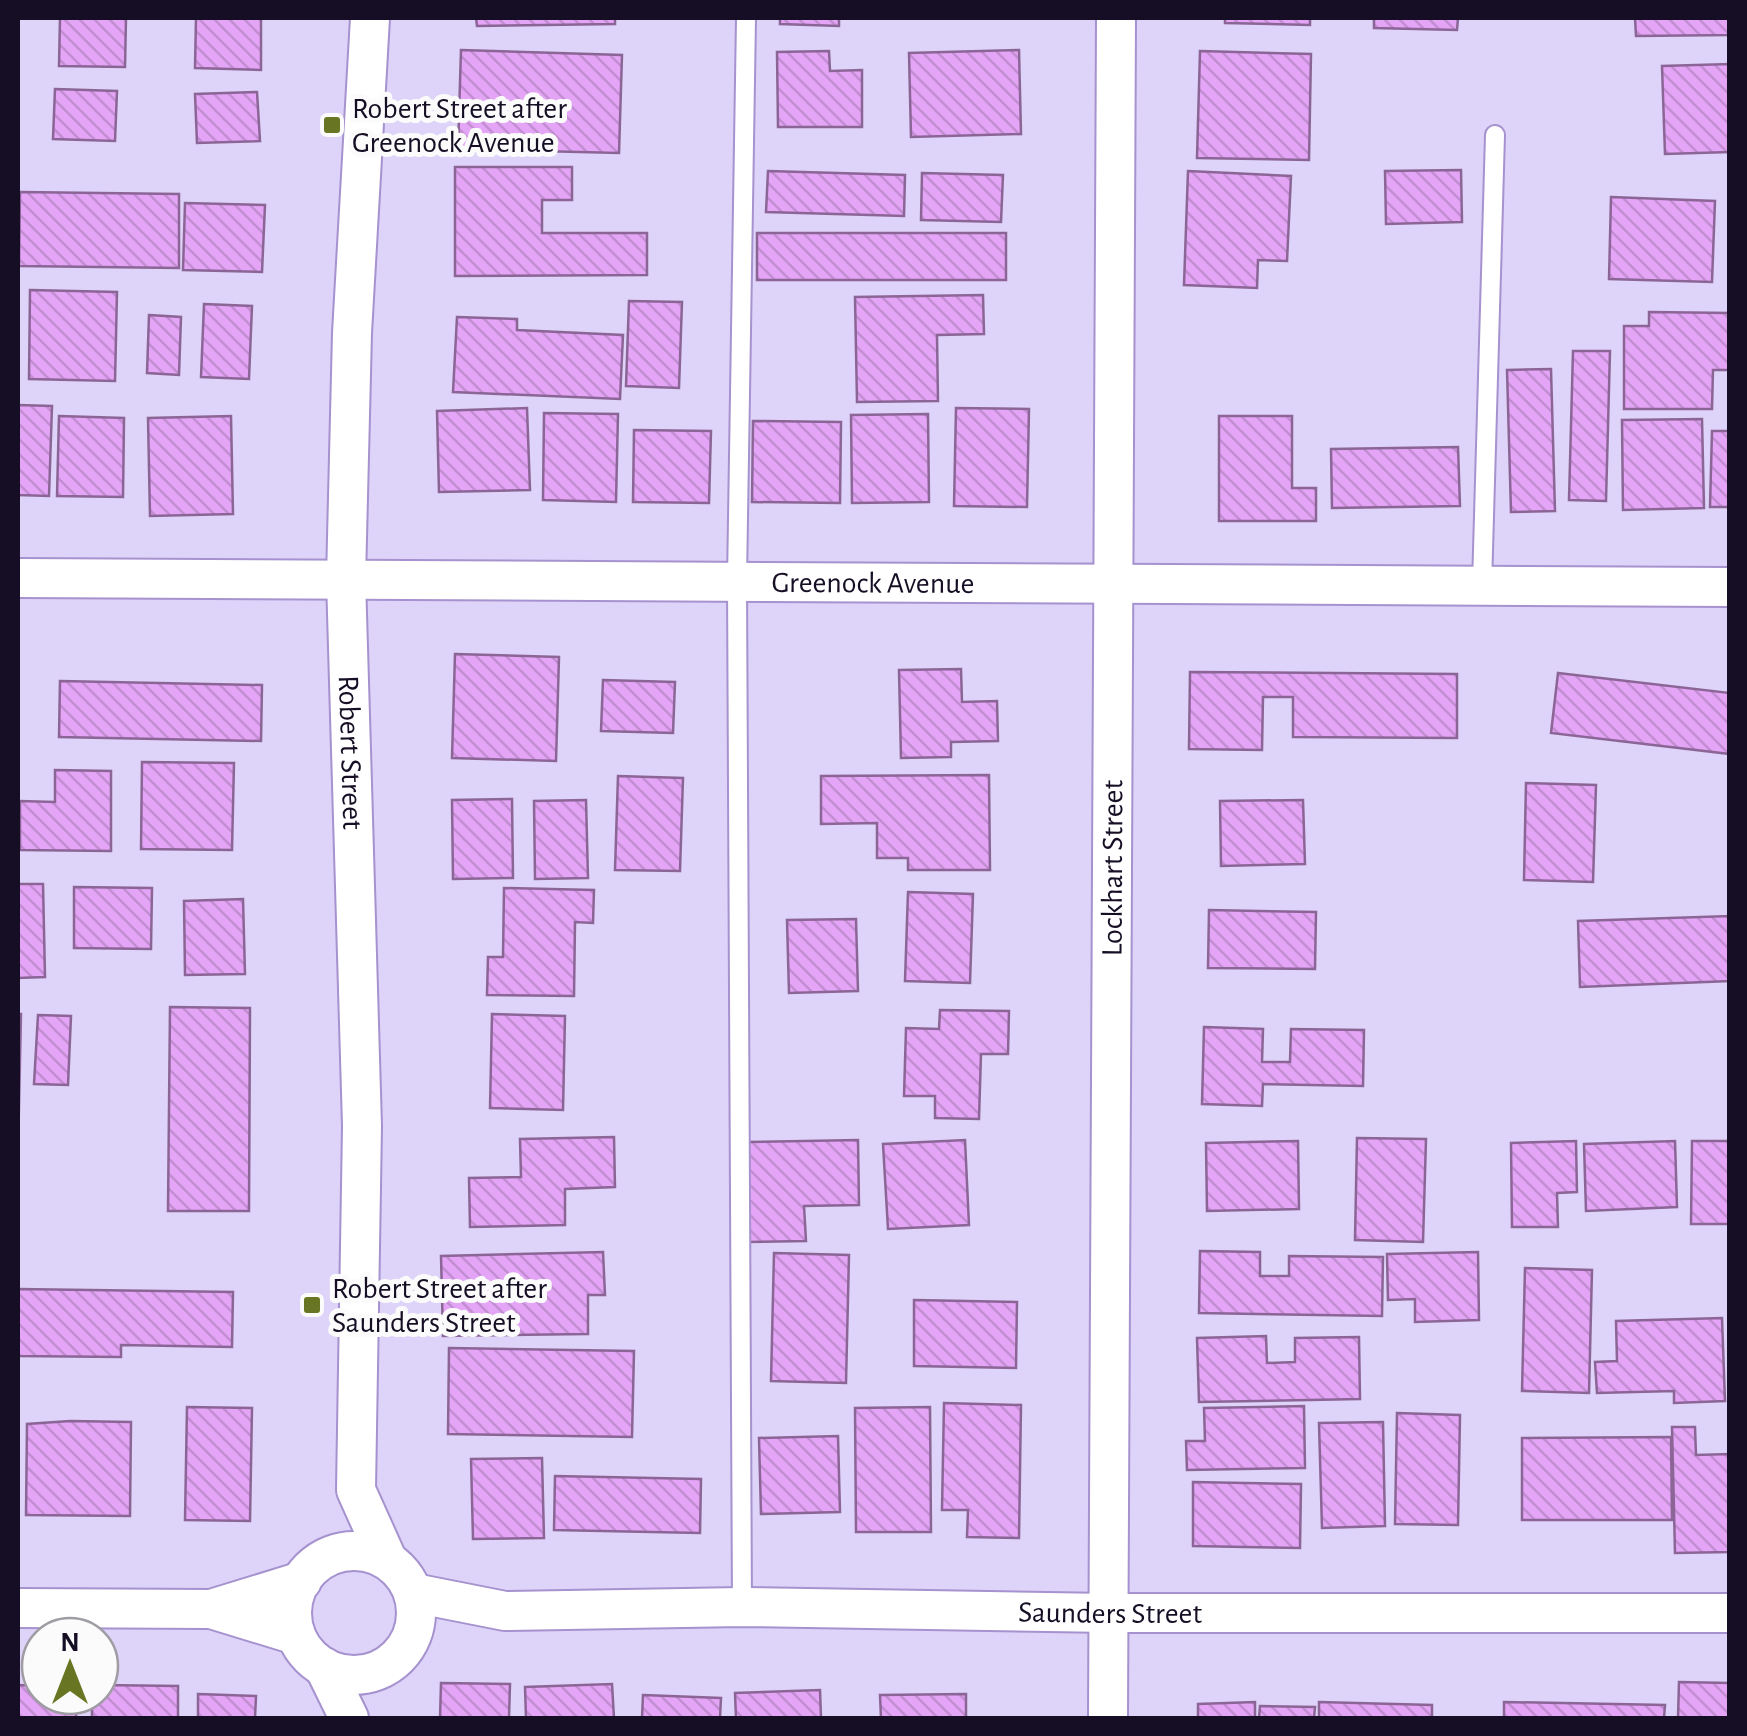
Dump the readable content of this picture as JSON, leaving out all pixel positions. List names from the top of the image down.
{
  "streets": {
    "street": [
      "Greenock Avenue",
      "Robert Street",
      "Lockhart Street",
      "Saunders Street"
    ]
  },
  "crossings": [
    ["Greenock Avenue", "Robert Street"],
    ["Greenock Avenue", "Lockhart Street"],
    ["Robert Street", "Saunders Street"],
    ["Lockhart Street", "Saunders Street"]
  ],
  "places": {
    "transit": ["Robert Street after Greenock Avenue", "Robert Street after Saunders Street"]
  },
  "north": "top"
}
